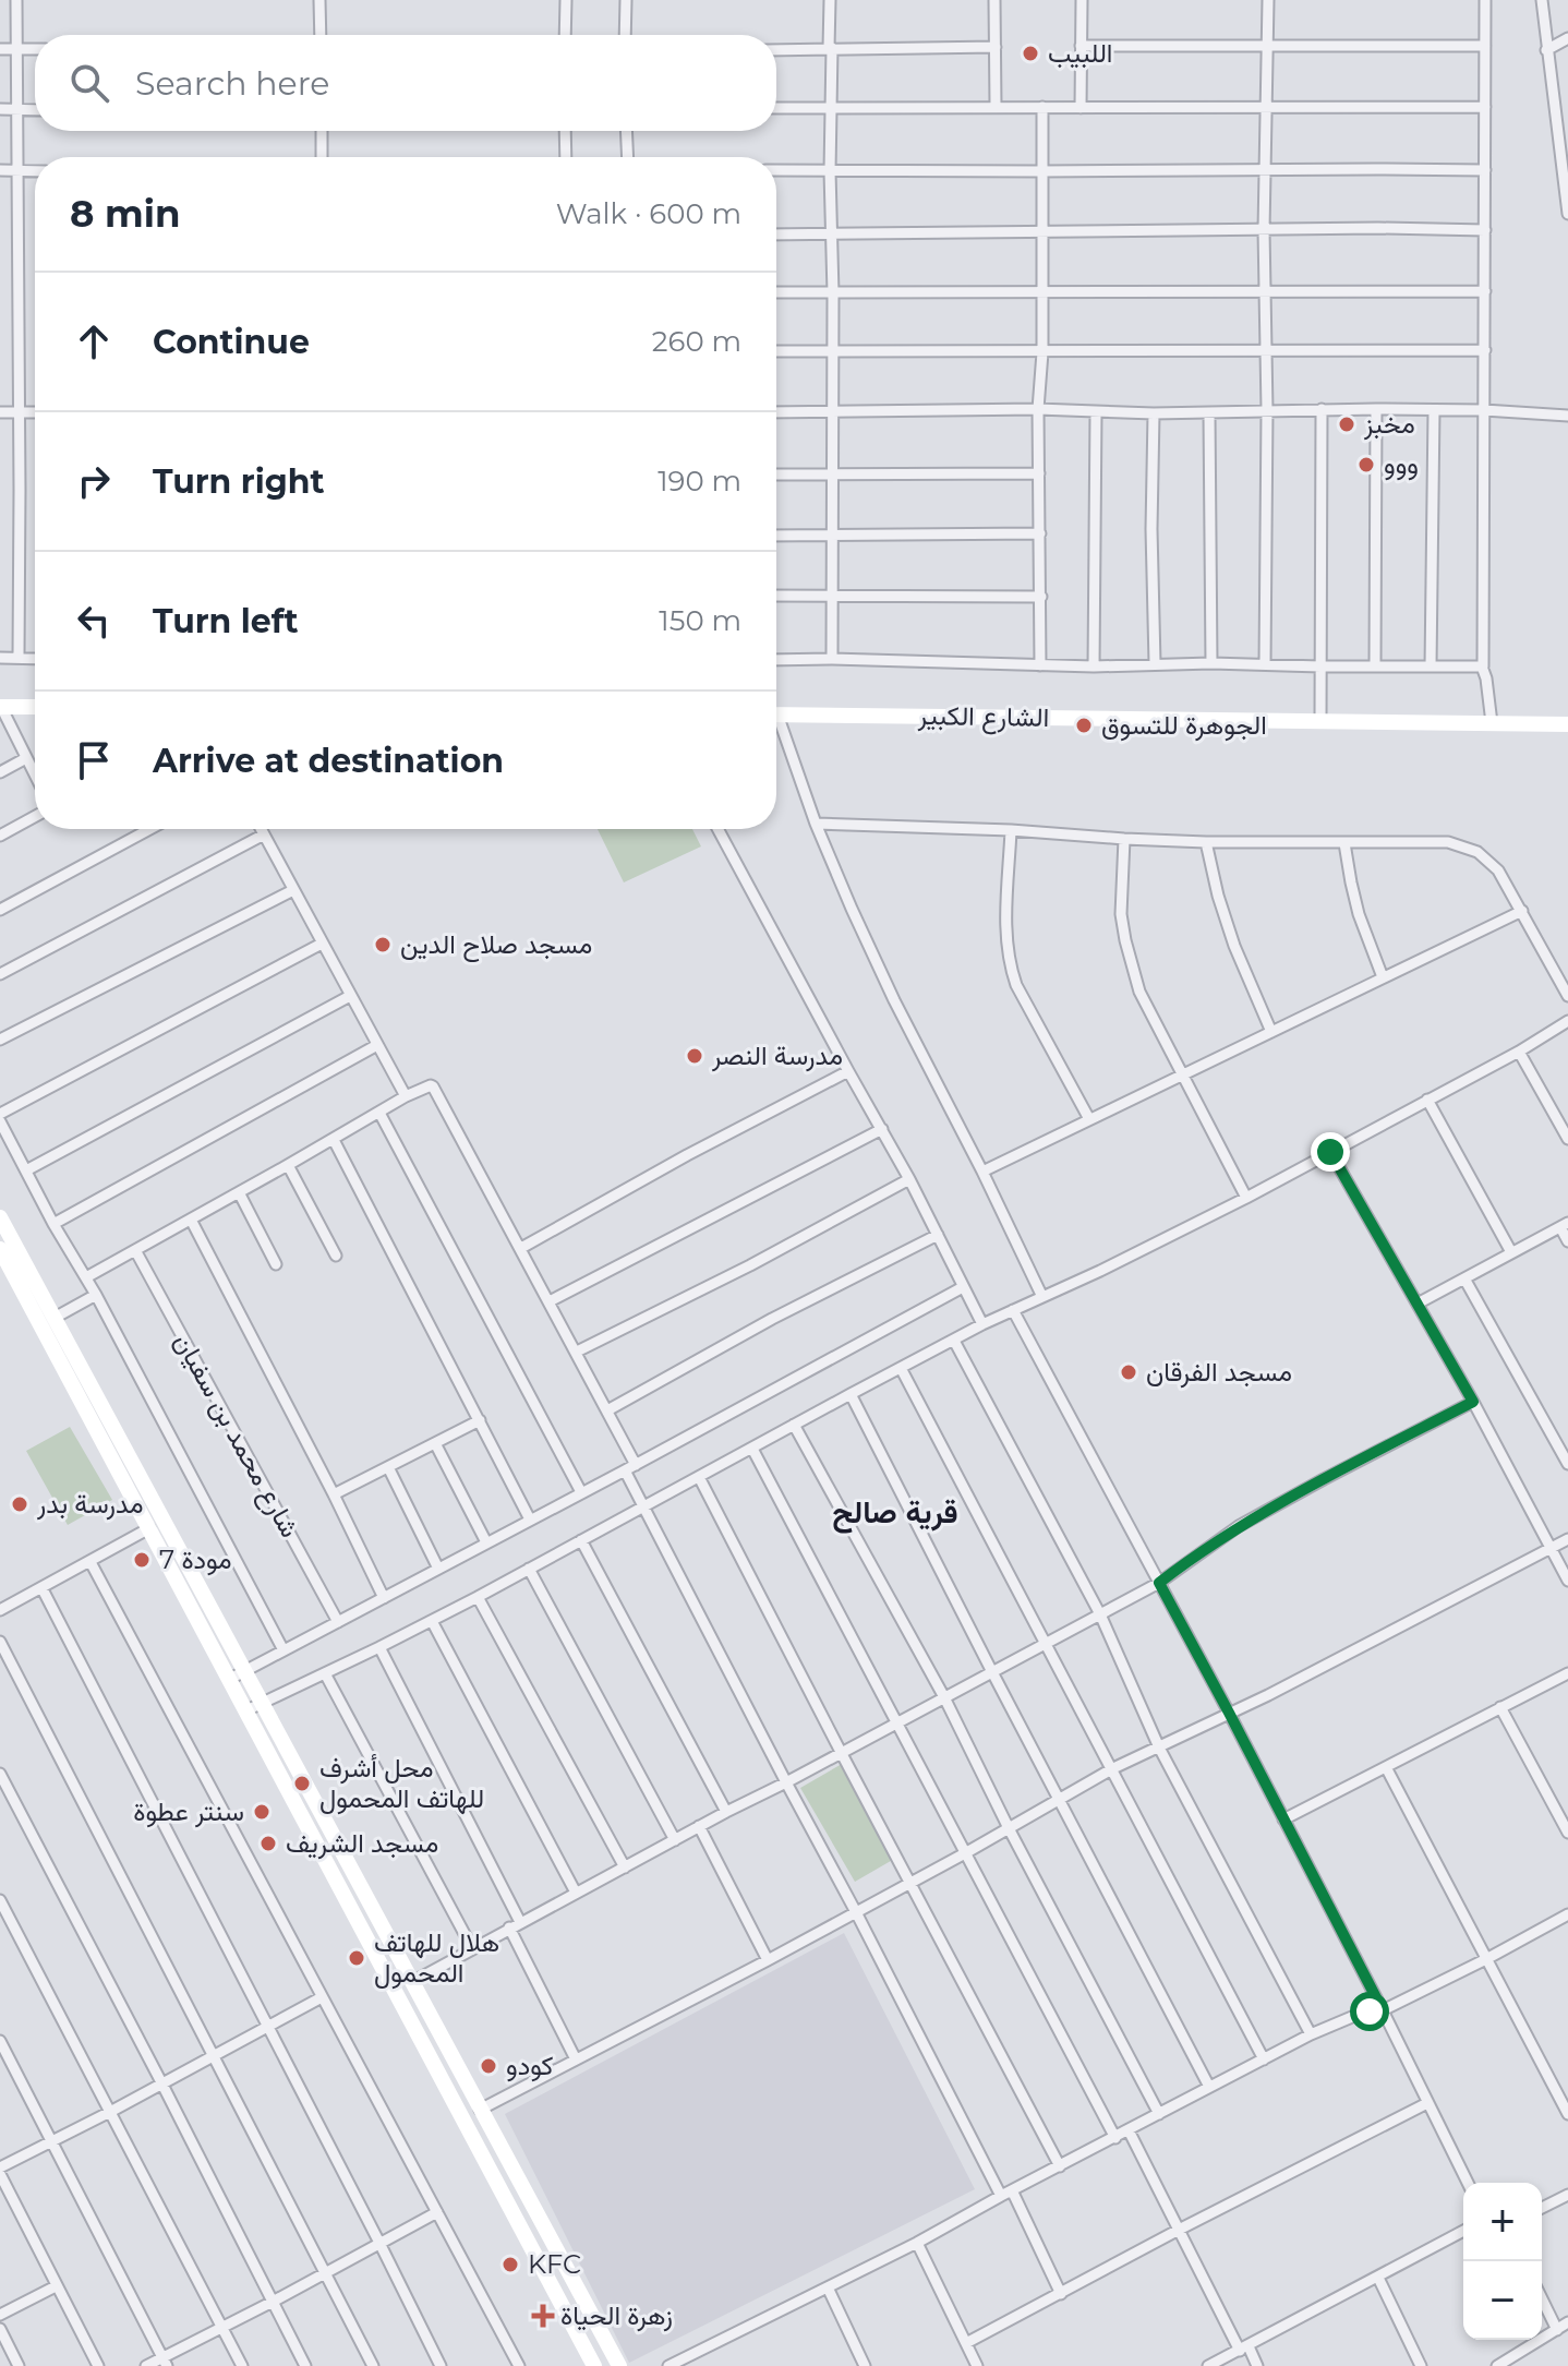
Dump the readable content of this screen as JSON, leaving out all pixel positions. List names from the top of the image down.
{
  "streets": {
    "street": ["الشارع الكبير", "شارع محمد بن سفيان"]
  },
  "districts": ["قرية صالح"],
  "places": {
    "other": [
      "اللبيب",
      "مخبز",
      "ووو",
      "الجوهرة للتسوق",
      "مسجد صلاح الدين",
      "مدرسة النصر",
      "مسجد الفرقان",
      "مدرسة بدر",
      "مودة 7",
      "محل أشرف للهاتف المحمول",
      "سنتر عطوة",
      "مسجد الشريف",
      "هلال للهاتف المحمول",
      "كودو",
      "KFC"
    ],
    "health": ["زهرة الحياة"]
  },
  "page": {
    "search": "Search here",
    "heading": ["8 min", "Walk · 600 m"],
    "list": [
      ["Continue", "260 m"],
      ["Turn right", "190 m"],
      ["Turn left", "150 m"],
      "Arrive at destination"
    ],
    "map_buttons": ["+", "−"]
  }
}
